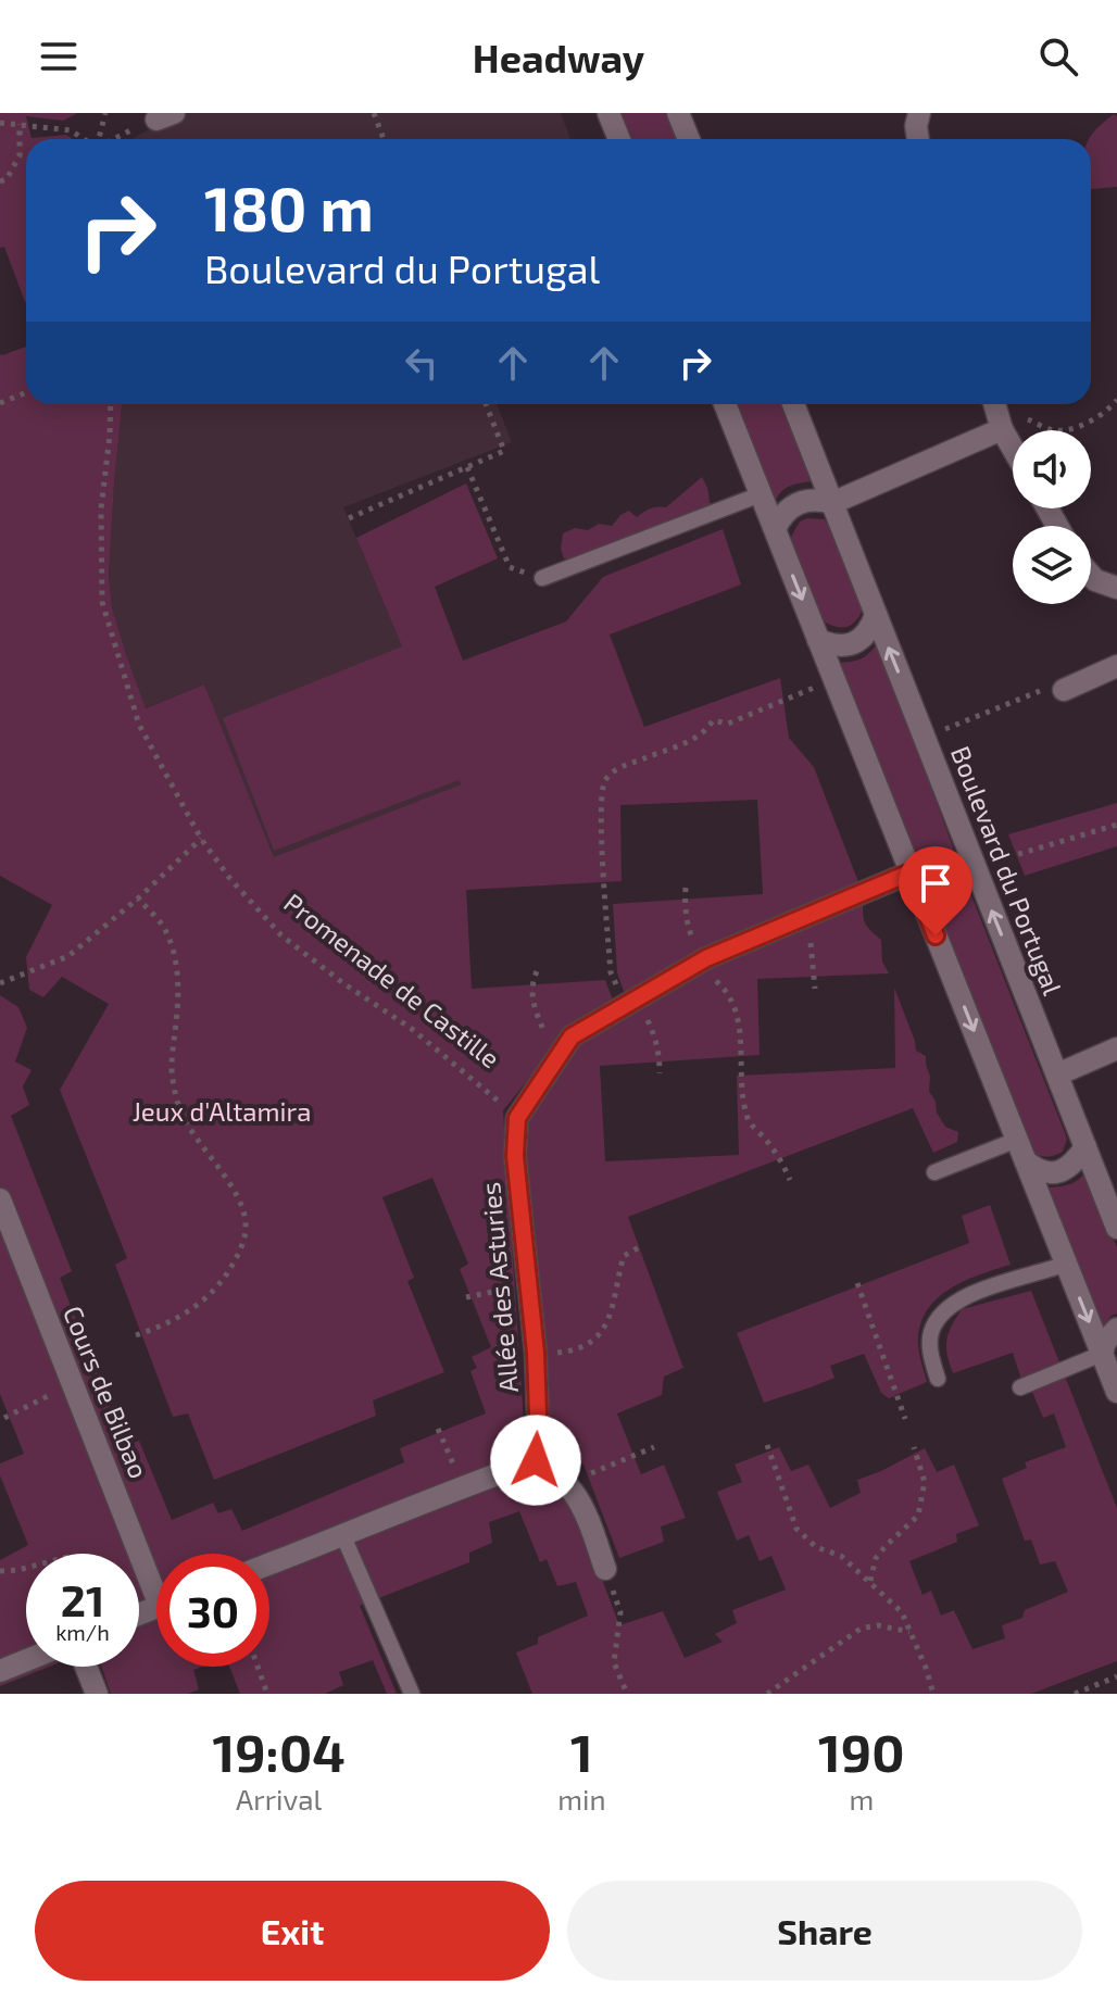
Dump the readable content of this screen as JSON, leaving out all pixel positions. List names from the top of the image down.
{
  "streets": {
    "street": ["Boulevard du Portugal", "Allée des Asturies", "Cours de Bilbao"],
    "path": ["Promenade de Castille"]
  },
  "crossings": [
    ["Promenade de Castille", "Allée des Asturies"]
  ],
  "parks": ["Jeux d'Altamira"],
  "page": {
    "header": "Headway",
    "turn": ["180 m", "Boulevard du Portugal"],
    "speed": "21 km/h",
    "limit": "30",
    "eta": [
      "19:04",
      "Arrival",
      "1",
      "min",
      "190",
      "m"
    ],
    "buttons": ["Exit", "Share"]
  }
}
